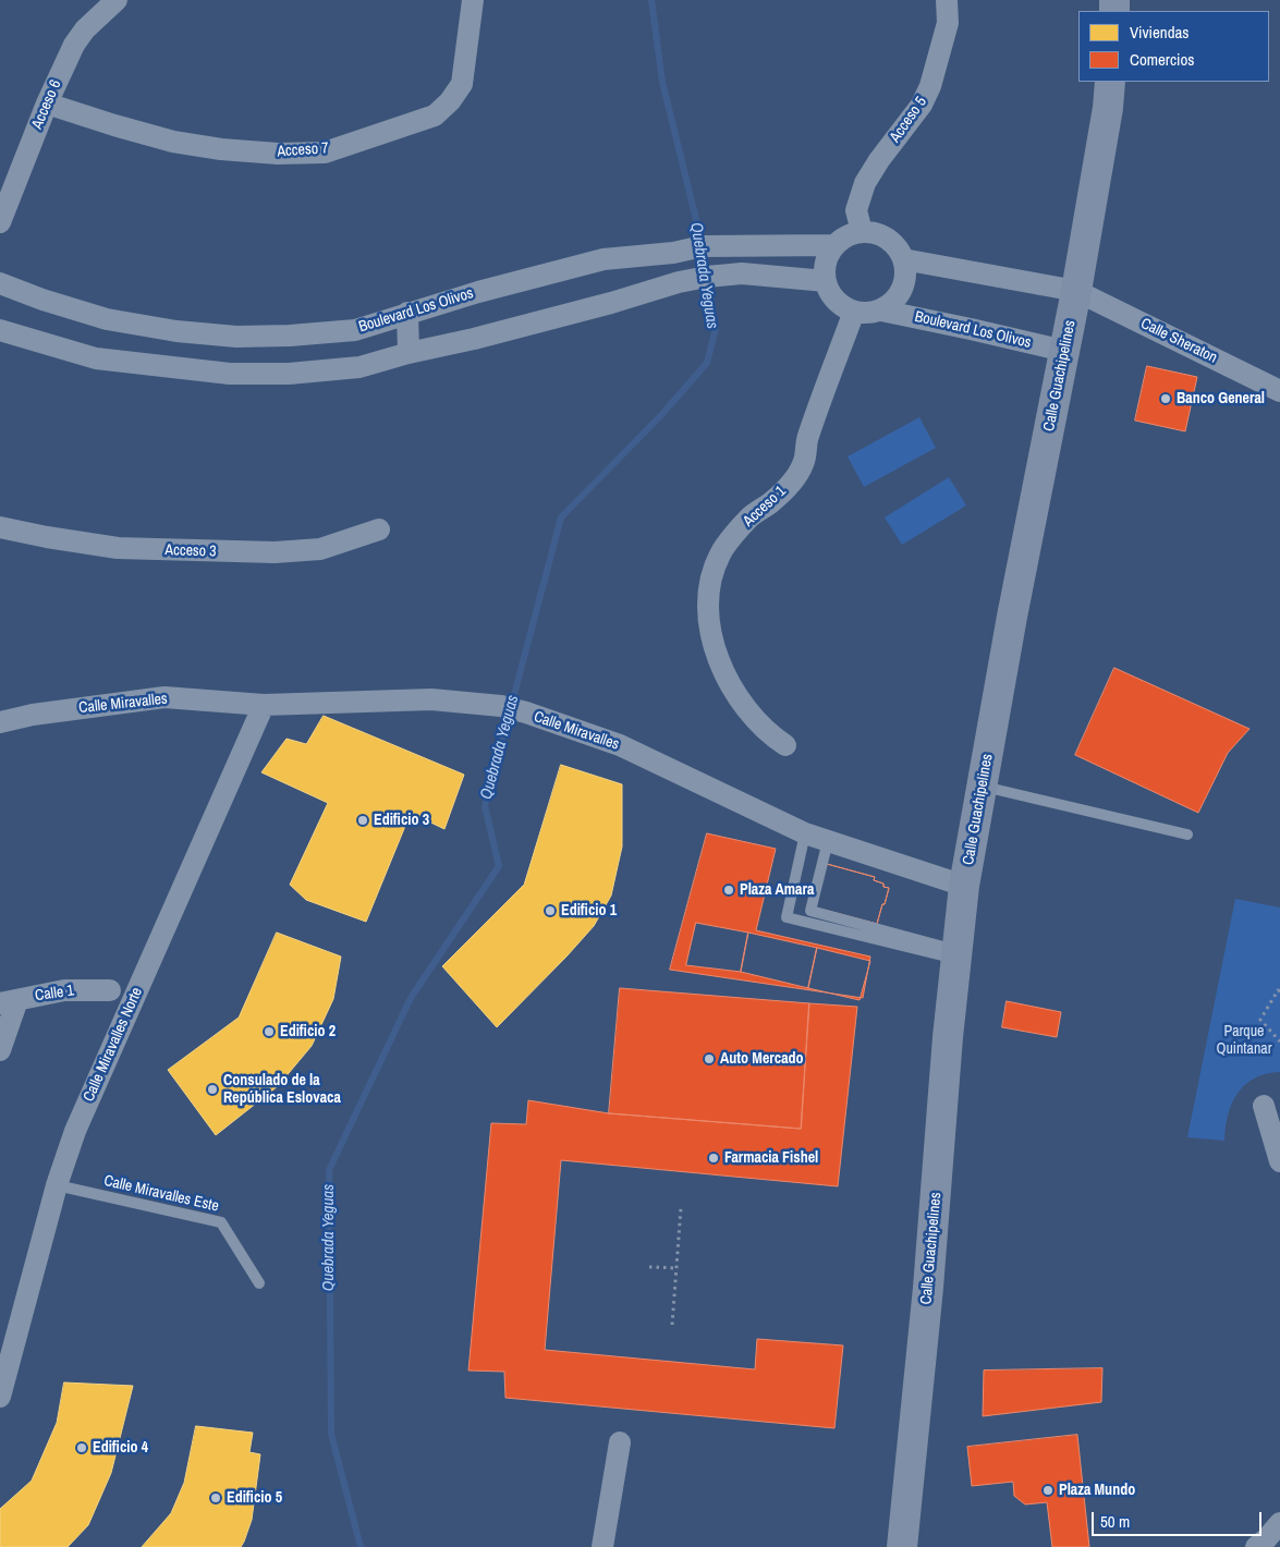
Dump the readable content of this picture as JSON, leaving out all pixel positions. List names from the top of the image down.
{
  "streets": {
    "street": [
      "Acceso 6",
      "Acceso 5",
      "Acceso 7",
      "Boulevard Los Olivos",
      "Calle Sheraton",
      "Calle Guachipelines",
      "Acceso 1",
      "Acceso 3",
      "Calle Miravalles",
      "Calle 1",
      "Calle Miravalles Norte"
    ],
    "lane": ["Calle Miravalles Este"]
  },
  "crossings": [
    ["Acceso 6", "Acceso 7"],
    ["Acceso 5", "Boulevard Los Olivos"],
    ["Acceso 5", "Acceso 1"],
    ["Boulevard Los Olivos", "Calle Guachipelines"],
    ["Boulevard Los Olivos", "Acceso 1"],
    ["Calle Sheraton", "Calle Guachipelines"],
    ["Calle Guachipelines", "Calle Miravalles"],
    ["Calle Miravalles", "Calle Miravalles Norte"],
    ["Calle Miravalles Norte", "Calle Miravalles Este"]
  ],
  "water": ["Quebrada Yeguas"],
  "parks": ["Parque Quintanar"],
  "places": [
    "Banco General",
    "Edificio 3",
    "Plaza Amara",
    "Edificio 1",
    "Edificio 2",
    "Auto Mercado",
    "Consulado de la República Eslovaca",
    "Farmacia Fishel",
    "Edificio 4",
    "Plaza Mundo",
    "Edificio 5"
  ],
  "legend": ["Viviendas", "Comercios"],
  "scale_bar": "50 m"
}
